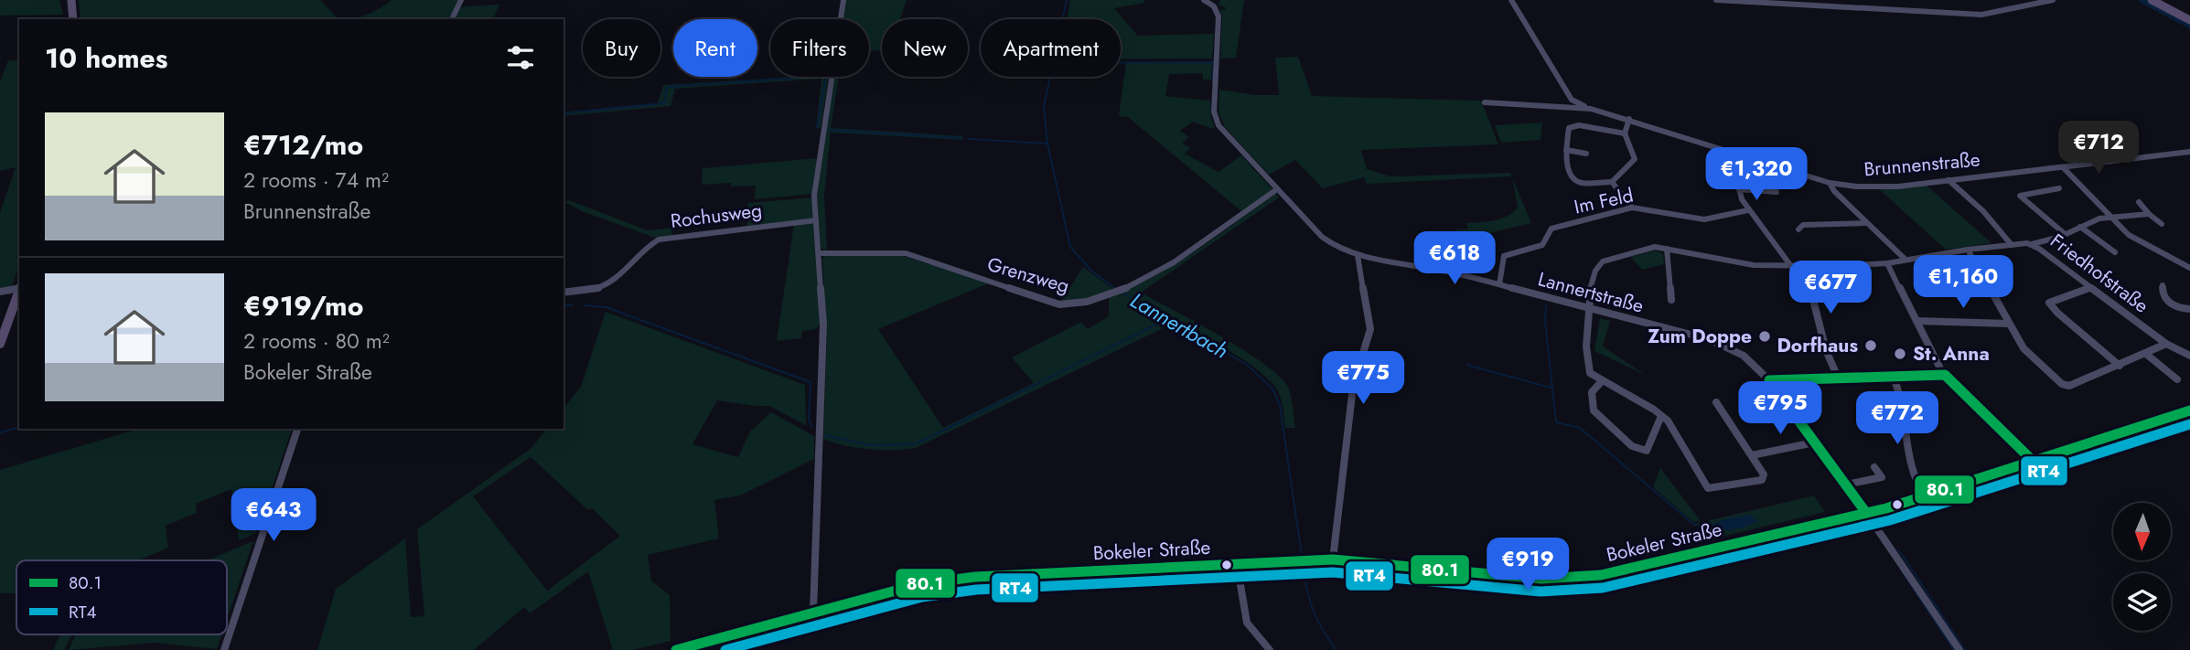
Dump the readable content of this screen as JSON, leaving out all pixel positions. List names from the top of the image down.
{
  "streets": {
    "main road": ["Bokeler Straße"],
    "street": [
      "Brunnenstraße",
      "Im Feld",
      "Rochusweg",
      "Friedhofstraße",
      "Grenzweg",
      "Lannertstraße"
    ]
  },
  "crossings": [
    ["Im Feld", "Lannertstraße"],
    ["Friedhofstraße", "Lannertstraße"],
    ["Grenzweg", "Lannertstraße"],
    ["Lannertstraße", "Bokeler Straße"]
  ],
  "water": ["Lannertbach"],
  "places": ["Zum Doppe", "Dorfhaus", "St. Anna"],
  "lines": ["transit line 80.1", "transit line RT4"],
  "legend": ["80.1", "RT4"],
  "north": "bottom",
  "page": {
    "chip": [
      "Buy",
      "Rent",
      "Filters",
      "New",
      "Apartment"
    ],
    "heading": "10 homes",
    "list": [
      {
        "name": "€712/mo",
        "note": "2 rooms · 74 m² · Brunnenstraße"
      },
      {
        "name": "€919/mo",
        "note": "2 rooms · 80 m² · Bokeler Straße"
      }
    ],
    "price": [
      "€712",
      "€1,320",
      "€618",
      "€1,160",
      "€677",
      "€775",
      "€795",
      "€772",
      "€643",
      "€919"
    ]
  }
}
